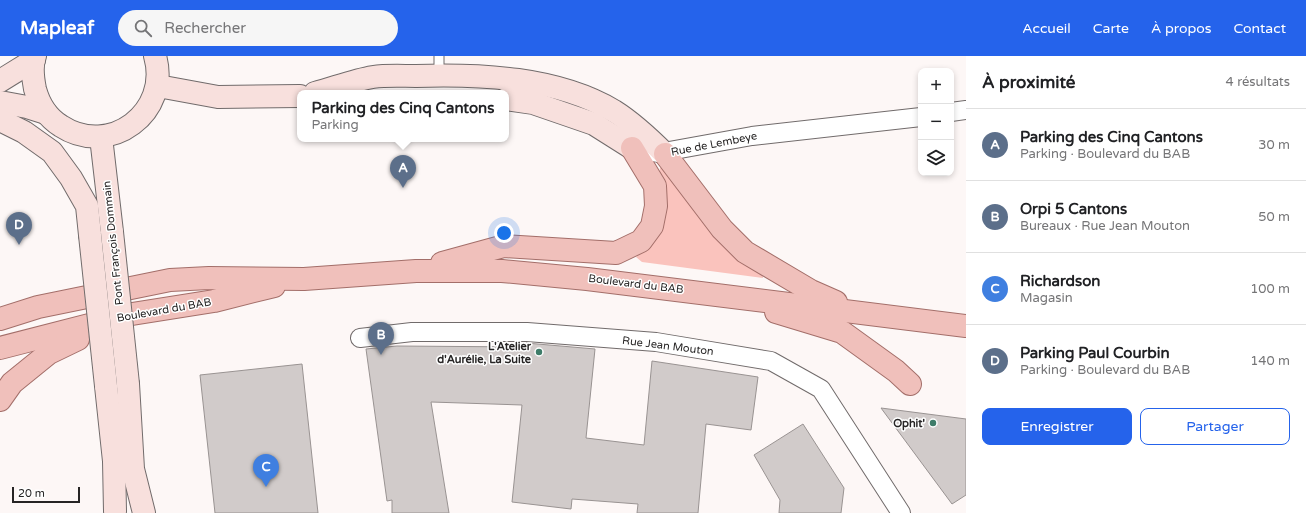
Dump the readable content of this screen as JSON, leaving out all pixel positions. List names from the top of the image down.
{
  "streets": {
    "main road": ["Rue de Lembeye", "Pont François Dommain", "Boulevard du BAB"],
    "street": ["Rue Jean Mouton"]
  },
  "places": ["L'Atelier d'Aurélie, La Suite", "Ophit'"],
  "scale_bar": "20 m",
  "page": {
    "header": "Mapleaf",
    "search": "Rechercher",
    "nav": [
      "Accueil",
      "Carte",
      "À propos",
      "Contact"
    ],
    "heading": ["À proximité", "4 résultats"],
    "map_buttons": ["+", "−"],
    "popup": ["Parking des Cinq Cantons", "Parking"],
    "list": [
      {
        "mark": "A",
        "name": "Parking des Cinq Cantons",
        "note": "Parking · Boulevard du BAB",
        "value": "30 m"
      },
      {
        "mark": "B",
        "name": "Orpi 5 Cantons",
        "note": "Bureaux · Rue Jean Mouton",
        "value": "50 m"
      },
      {
        "mark": "C",
        "name": "Richardson",
        "note": "Magasin",
        "value": "100 m"
      },
      {
        "mark": "D",
        "name": "Parking Paul Courbin",
        "note": "Parking · Boulevard du BAB",
        "value": "140 m"
      }
    ],
    "pins": [
      "A",
      "D",
      "B",
      "C"
    ],
    "buttons": ["Enregistrer", "Partager"],
    "scale": "20 m"
  }
}
